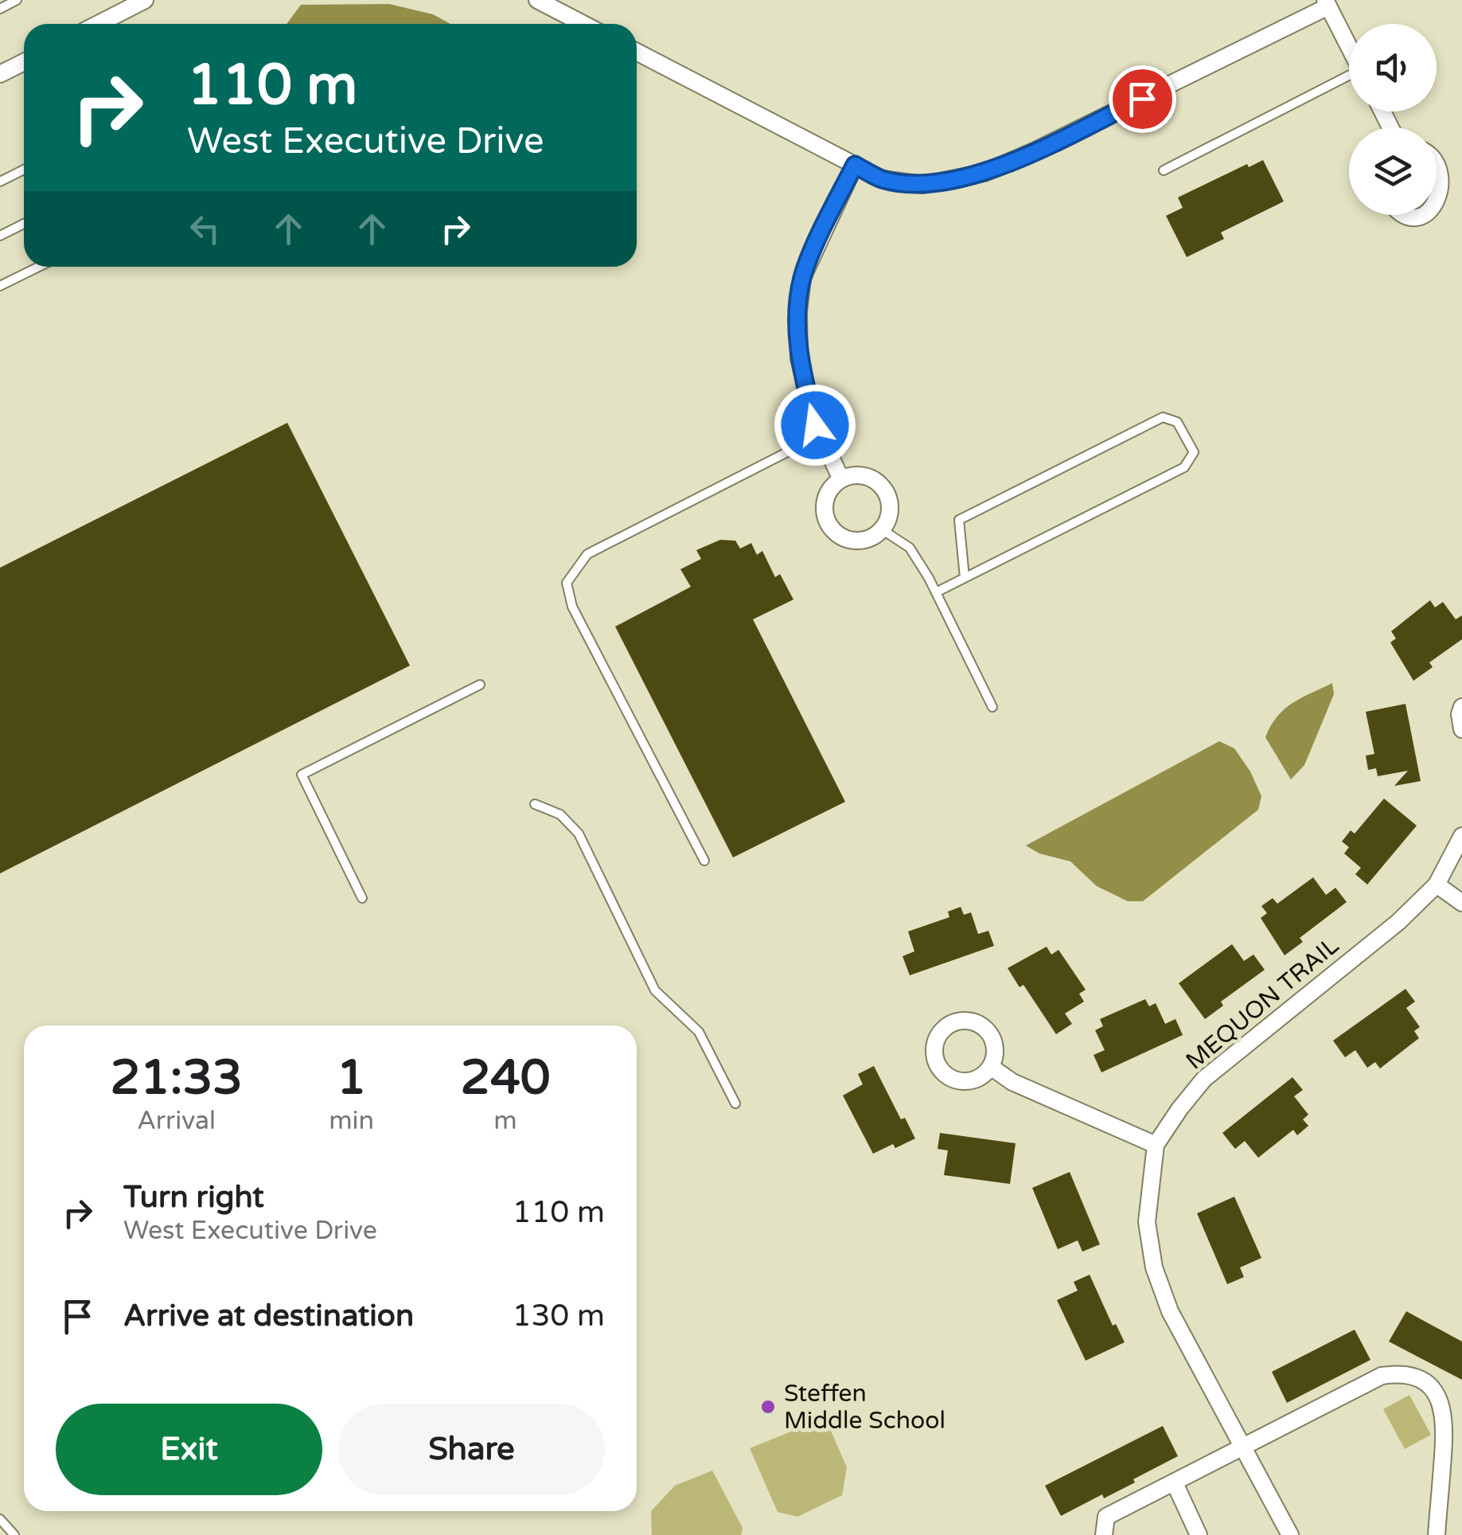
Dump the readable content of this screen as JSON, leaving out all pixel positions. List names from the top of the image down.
{
  "streets": {
    "street": ["MEQUON TRAIL"]
  },
  "places": ["Steffen Middle School"],
  "page": {
    "turn": ["110 m", "West Executive Drive"],
    "eta": [
      "21:33",
      "Arrival",
      "1",
      "min",
      "240",
      "m"
    ],
    "list": [
      {
        "name": "Turn right",
        "note": "West Executive Drive",
        "value": "110 m"
      },
      {
        "name": "Arrive at destination",
        "value": "130 m"
      }
    ],
    "buttons": ["Exit", "Share"]
  }
}
